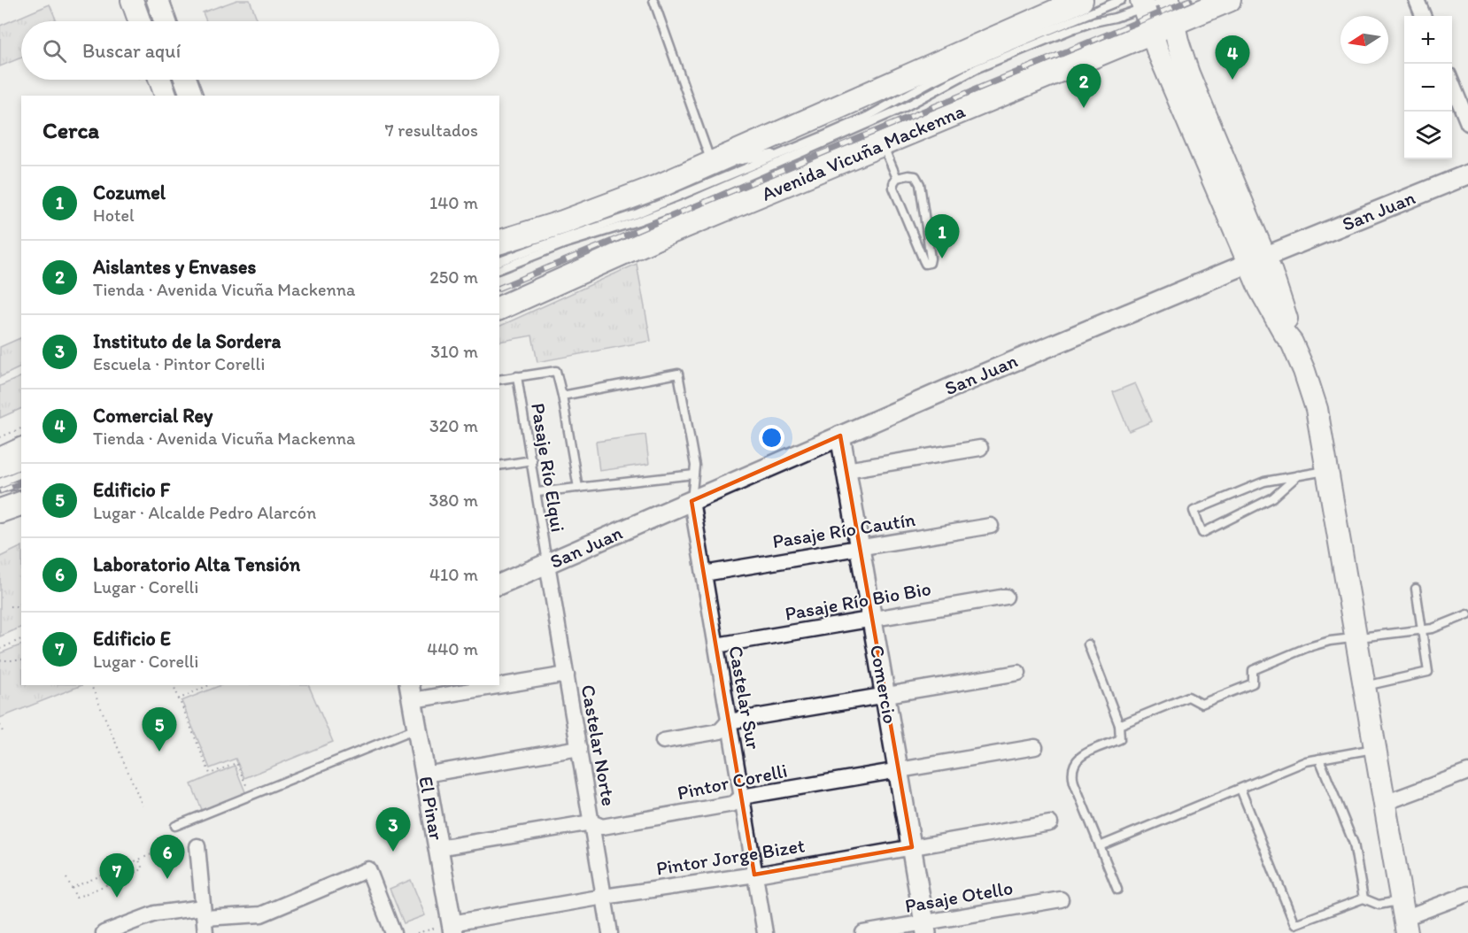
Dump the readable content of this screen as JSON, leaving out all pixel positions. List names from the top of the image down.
{
  "streets": {
    "main road": ["Avenida Vicuña Mackenna"],
    "street": [
      "San Juan",
      "Pasaje Río Cautín",
      "Pasaje Río Bio Bio",
      "Comercio",
      "Castelar Sur",
      "Castelar Norte",
      "Pintor Corelli",
      "El Pinar",
      "Pintor Jorge Bizet",
      "Pasaje Otello"
    ],
    "lane": ["Pasaje Río Elqui"]
  },
  "crossings": [
    ["San Juan", "Pasaje Río Elqui"],
    ["San Juan", "Comercio"],
    ["San Juan", "Castelar Sur"],
    ["San Juan", "Castelar Norte"],
    ["Pasaje Río Elqui", "Castelar Norte"],
    ["Pasaje Río Cautín", "Comercio"],
    ["Pasaje Río Cautín", "Castelar Sur"],
    ["Pasaje Río Bio Bio", "Comercio"],
    ["Pasaje Río Bio Bio", "Castelar Sur"],
    ["Comercio", "Pintor Corelli"],
    ["Comercio", "Pintor Jorge Bizet"],
    ["Comercio", "Pasaje Otello"],
    ["Castelar Sur", "Pintor Corelli"],
    ["Castelar Sur", "Pintor Jorge Bizet"],
    ["Castelar Norte", "Pintor Corelli"],
    ["Castelar Norte", "Pintor Jorge Bizet"],
    ["Pintor Corelli", "El Pinar"],
    ["El Pinar", "Pintor Jorge Bizet"]
  ],
  "north": "left",
  "page": {
    "map_buttons": ["+", "−"],
    "search": "Buscar aquí",
    "pins": [
      "4",
      "2",
      "1",
      "5",
      "3",
      "6",
      "7"
    ],
    "heading": ["Cerca", "7 resultados"],
    "list": [
      {
        "mark": "1",
        "name": "Cozumel",
        "note": "Hotel",
        "value": "140 m"
      },
      {
        "mark": "2",
        "name": "Aislantes y Envases",
        "note": "Tienda · Avenida Vicuña Mackenna",
        "value": "250 m"
      },
      {
        "mark": "3",
        "name": "Instituto de la Sordera",
        "note": "Escuela · Pintor Corelli",
        "value": "310 m"
      },
      {
        "mark": "4",
        "name": "Comercial Rey",
        "note": "Tienda · Avenida Vicuña Mackenna",
        "value": "320 m"
      },
      {
        "mark": "5",
        "name": "Edificio F",
        "note": "Lugar · Alcalde Pedro Alarcón",
        "value": "380 m"
      },
      {
        "mark": "6",
        "name": "Laboratorio Alta Tensión",
        "note": "Lugar · Corelli",
        "value": "410 m"
      },
      {
        "mark": "7",
        "name": "Edificio E",
        "note": "Lugar · Corelli",
        "value": "440 m"
      }
    ]
  }
}
